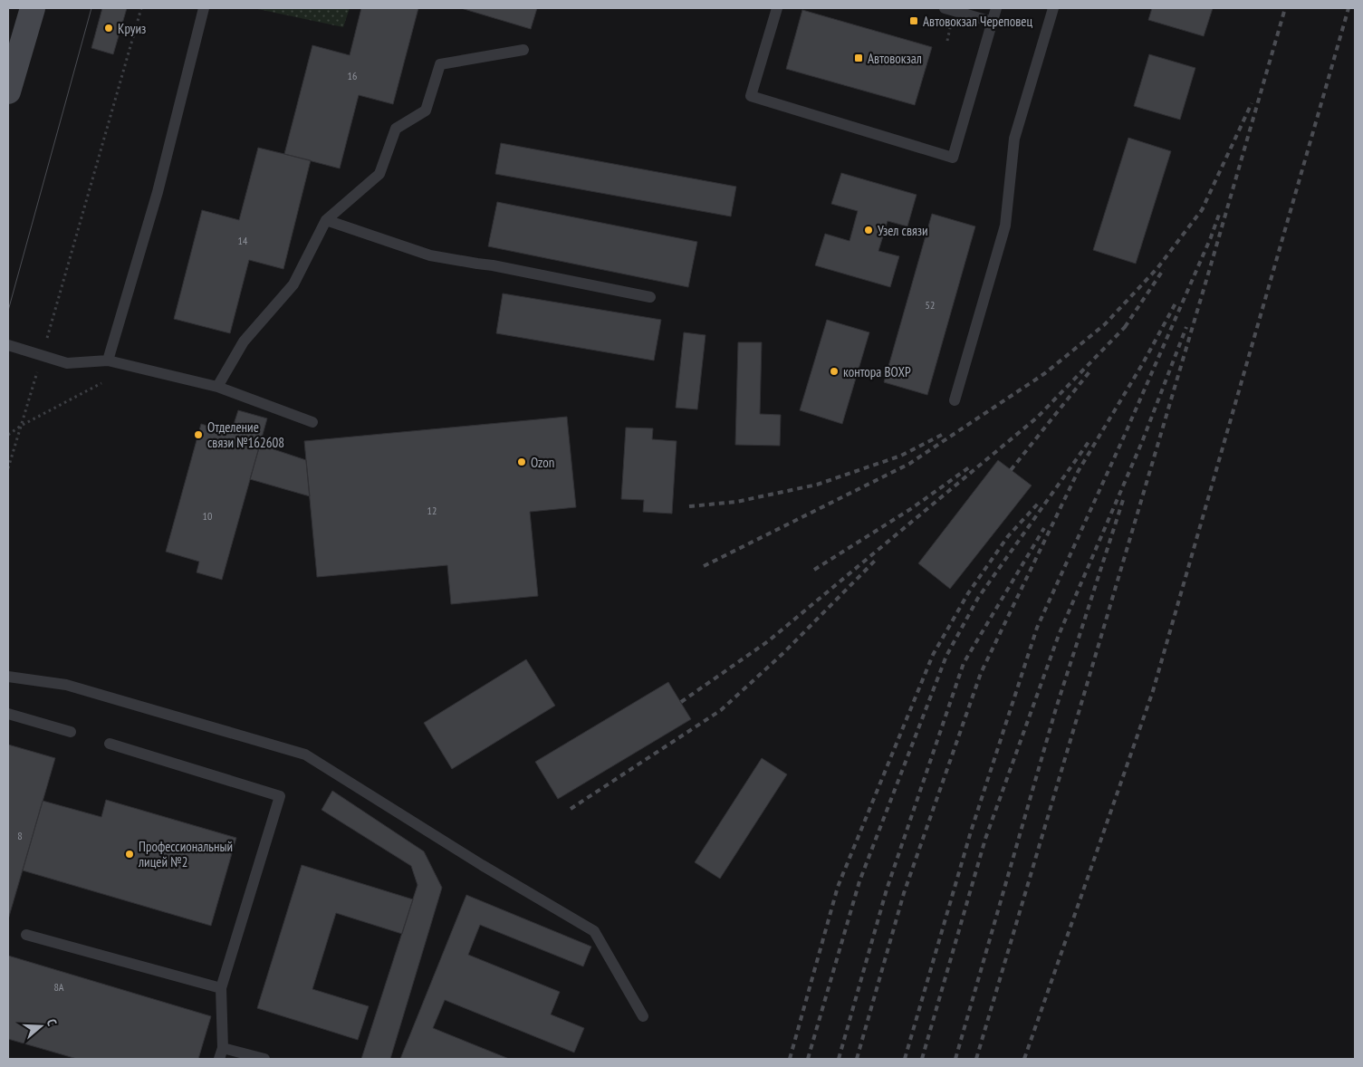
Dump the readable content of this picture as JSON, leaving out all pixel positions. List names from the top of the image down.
{
  "places": {
    "transit": ["Автовокзал Череповец", "Автовокзал"],
    "other": [
      "Круиз",
      "Узел связи",
      "контора ВОХР",
      "Отделение связи №162608",
      "Ozon",
      "Профессиональный лицей №2"
    ]
  },
  "house_numbers": [
    "16",
    "14",
    "52",
    "12",
    "10",
    "8",
    "8А"
  ],
  "north": "right"
}
